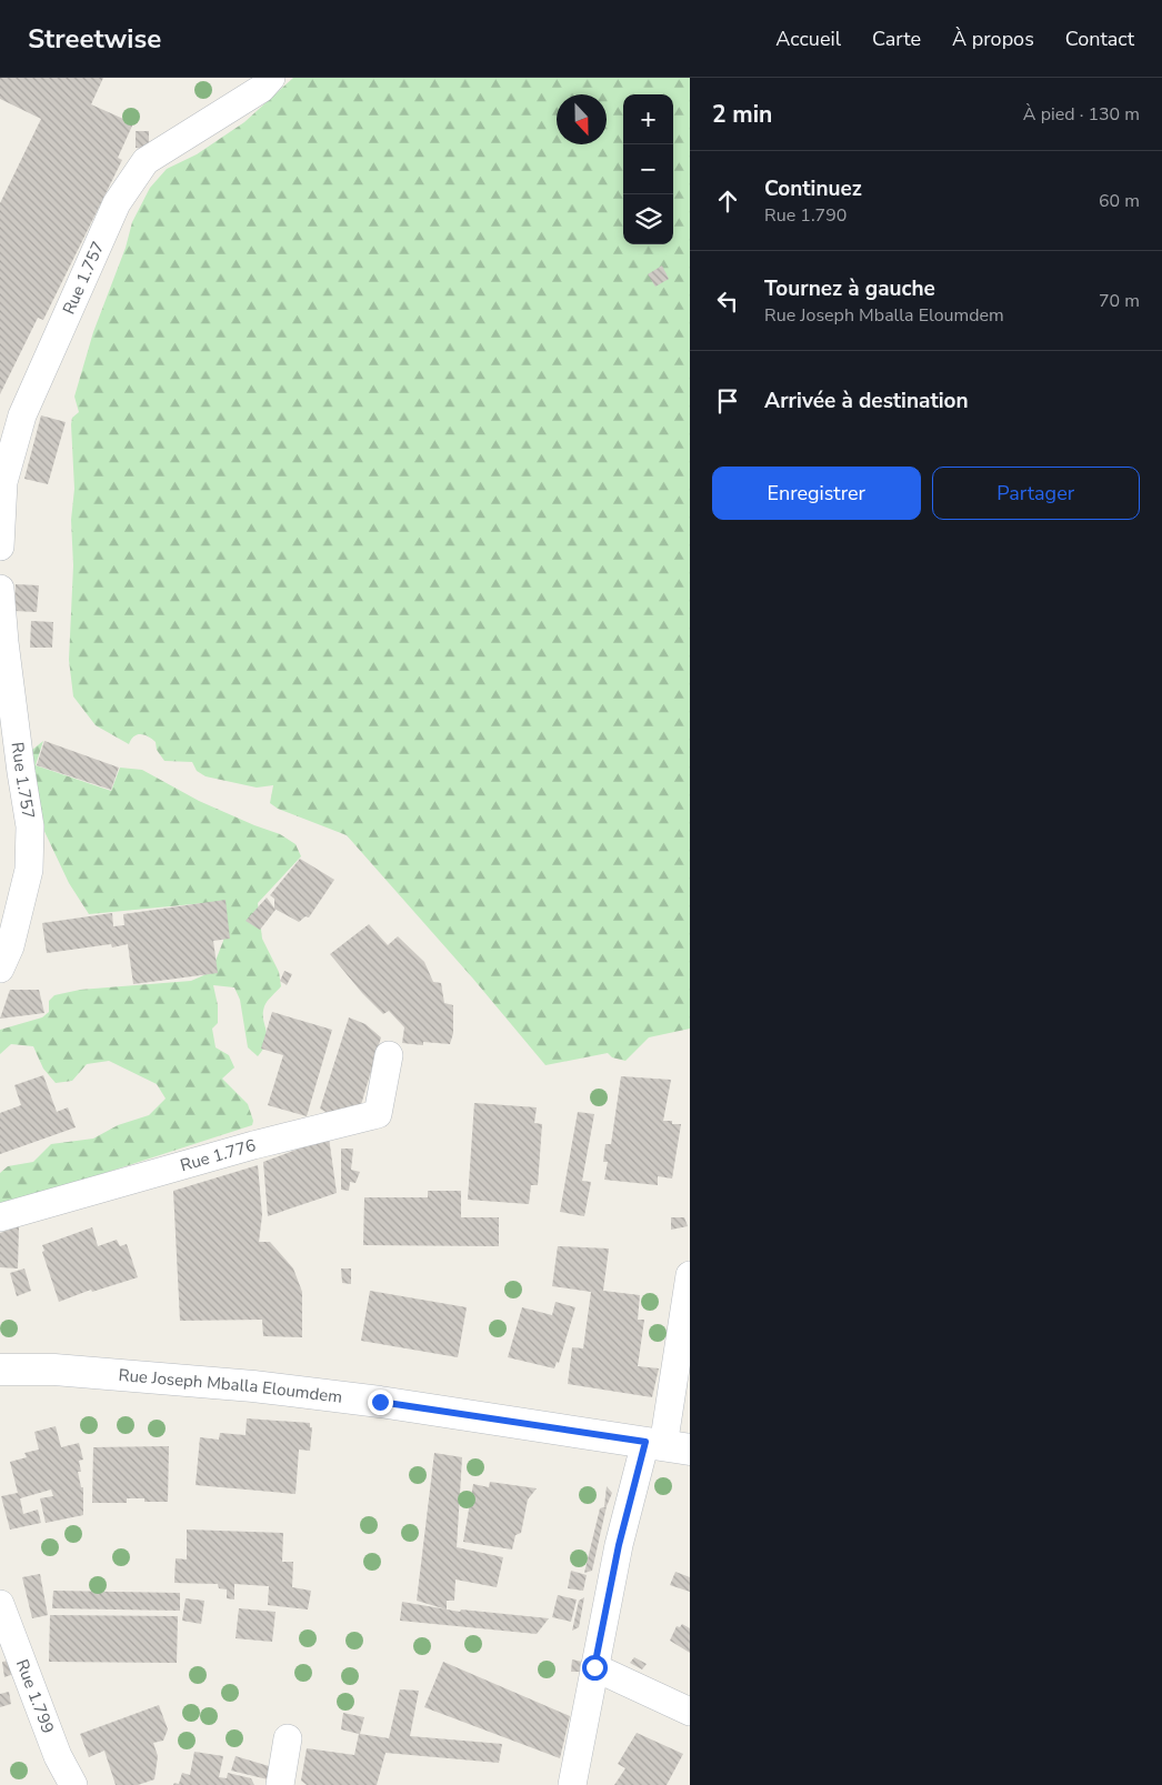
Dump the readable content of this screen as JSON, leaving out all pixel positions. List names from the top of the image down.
{
  "streets": {
    "main road": ["Rue Joseph Mballa Eloumdem"],
    "street": ["Rue 1.757", "Rue 1.776", "Rue 1.799"]
  },
  "north": "bottom",
  "page": {
    "header": "Streetwise",
    "nav": [
      "Accueil",
      "Carte",
      "À propos",
      "Contact"
    ],
    "heading": ["2 min", "À pied · 130 m"],
    "map_buttons": ["+", "−"],
    "list": [
      ["Continuez", "Rue 1.790", "60 m"],
      ["Tournez à gauche", "Rue Joseph Mballa Eloumdem", "70 m"],
      "Arrivée à destination"
    ],
    "buttons": ["Enregistrer", "Partager"]
  }
}
